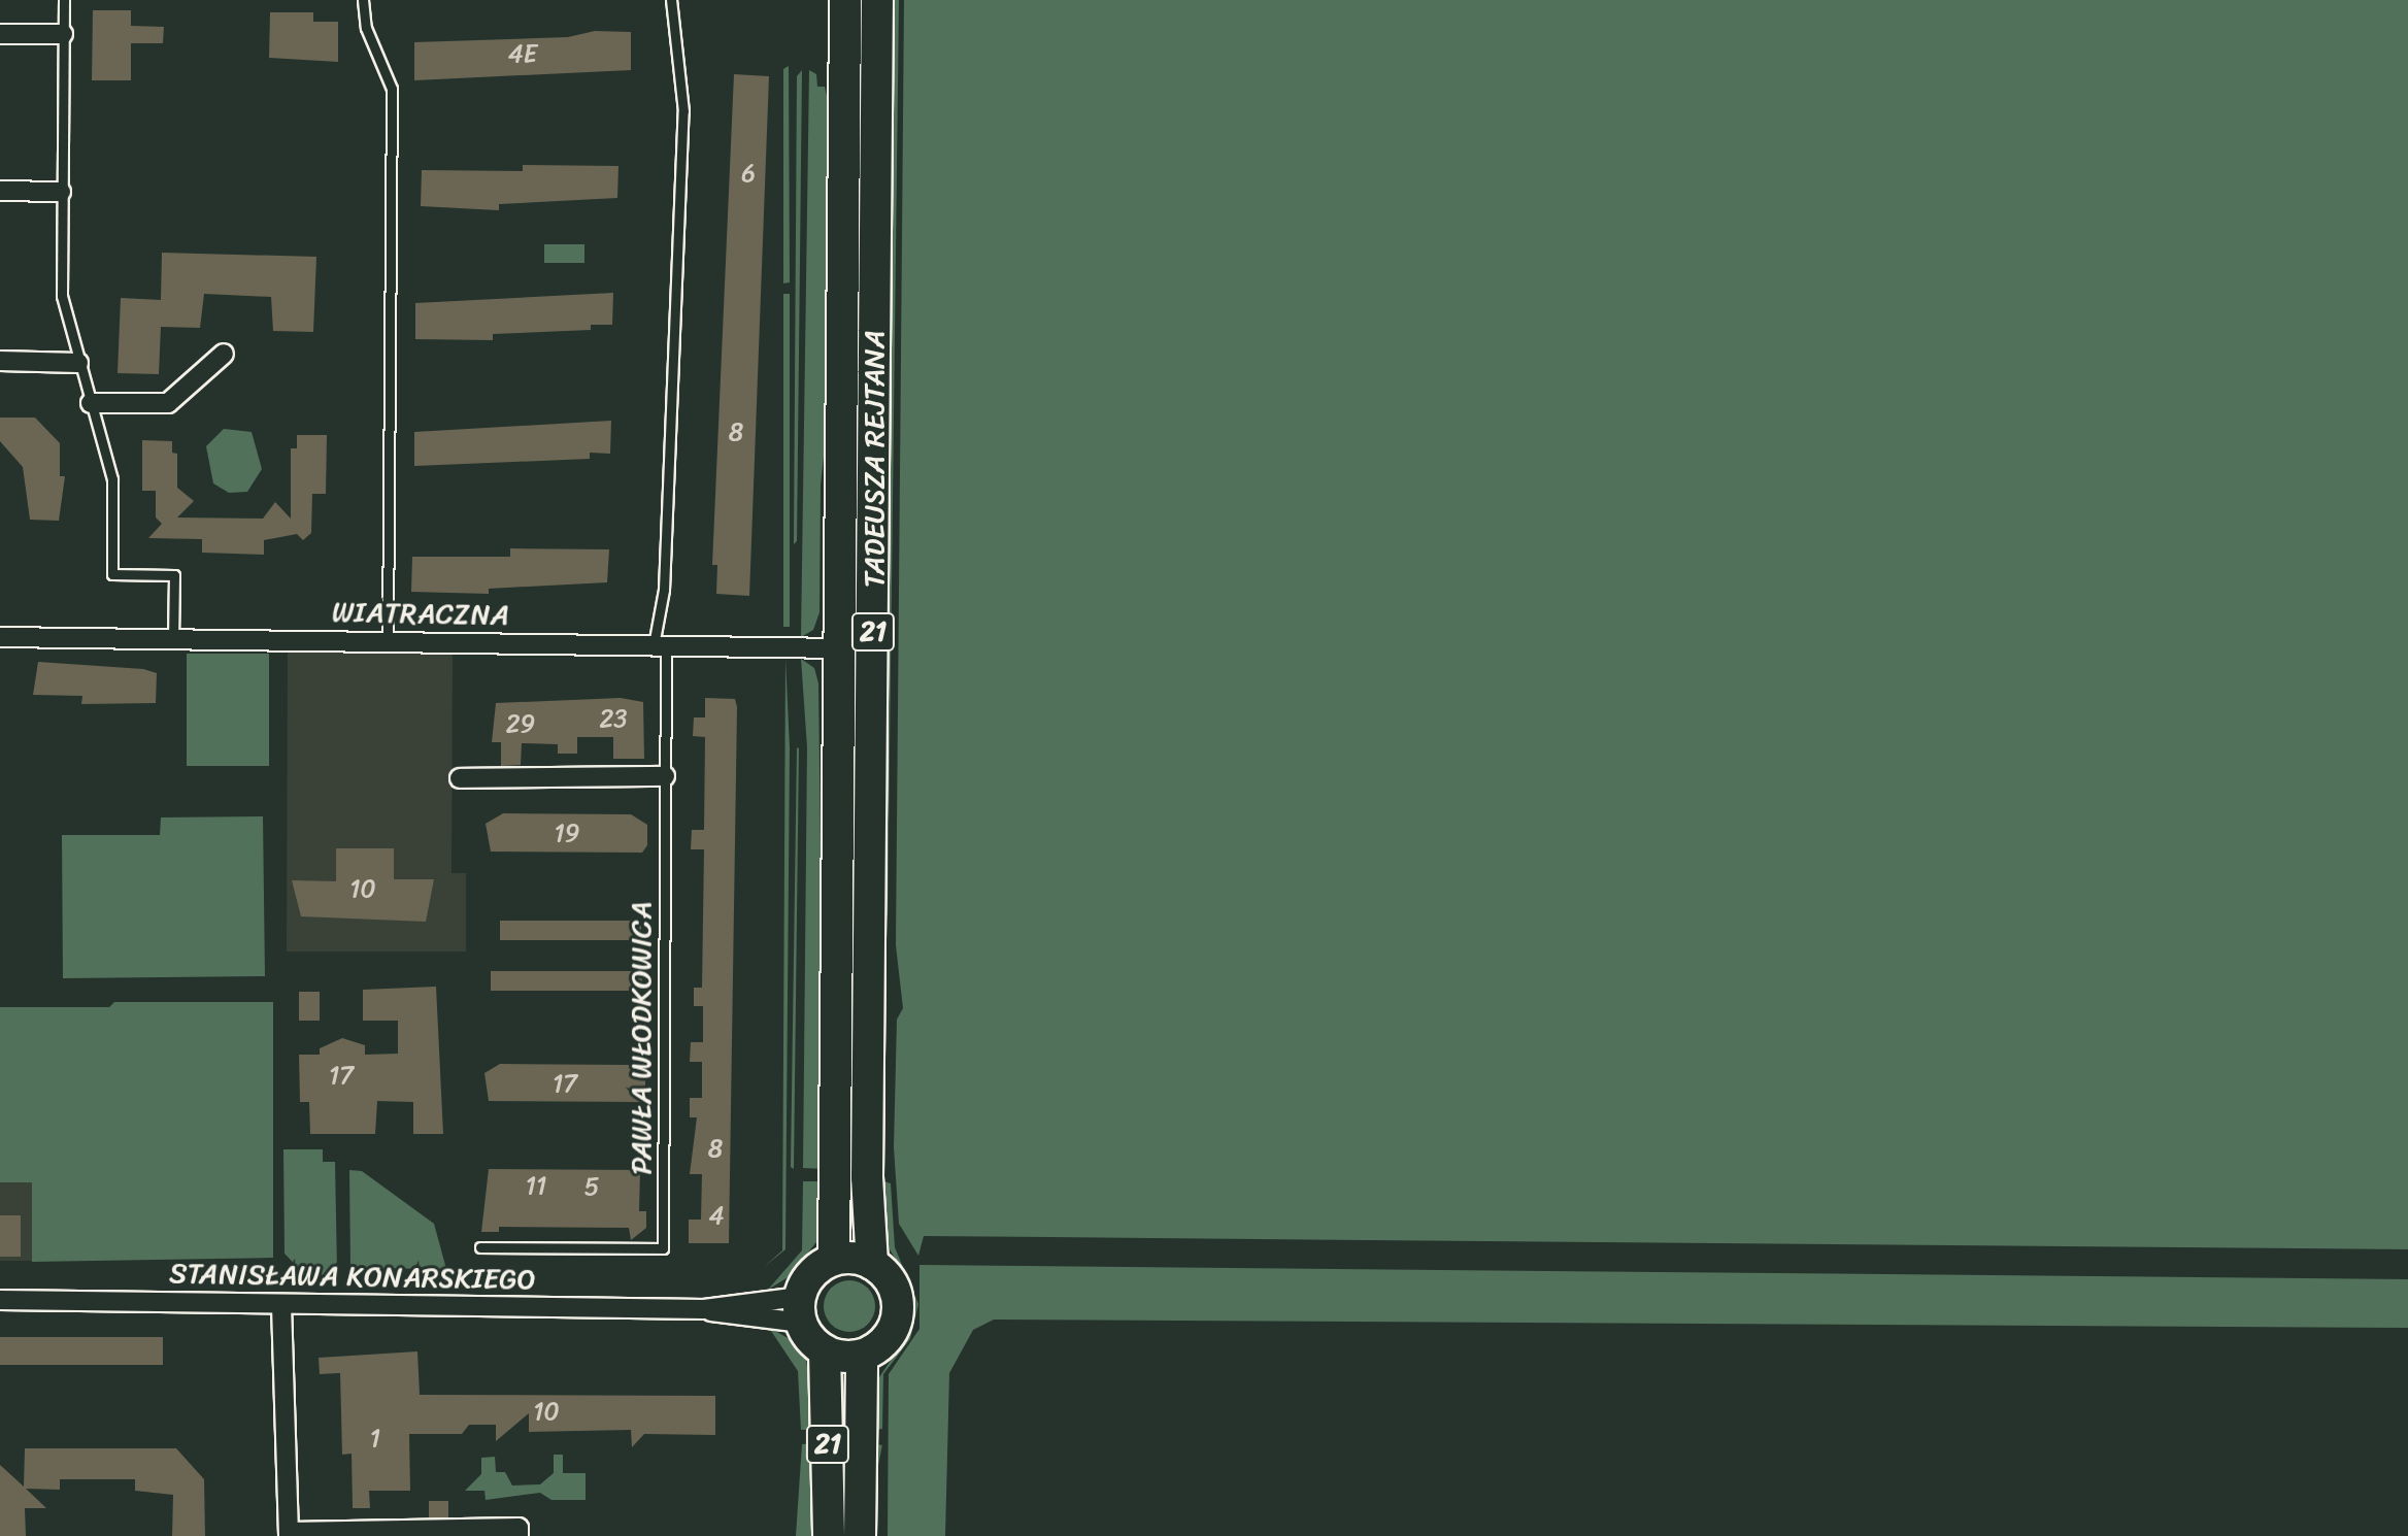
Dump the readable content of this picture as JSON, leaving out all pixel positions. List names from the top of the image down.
{
  "streets": {
    "main road": ["TADEUSZA REJTANA", "21"],
    "street": ["WIATRACZNA", "STANISŁAWA KONARSKIEGO"],
    "lane": ["PAWŁA WŁODKOWICA"]
  },
  "crossings": [
    ["TADEUSZA REJTANA", "WIATRACZNA"],
    ["TADEUSZA REJTANA", "21"],
    ["TADEUSZA REJTANA", "STANISŁAWA KONARSKIEGO"],
    ["WIATRACZNA", "PAWŁA WŁODKOWICA"],
    ["21", "STANISŁAWA KONARSKIEGO"]
  ],
  "house_numbers": [
    "4E",
    "6",
    "8",
    "23",
    "29",
    "19",
    "10",
    "17",
    "17",
    "8",
    "11",
    "5",
    "4",
    "10",
    "1"
  ]
}
